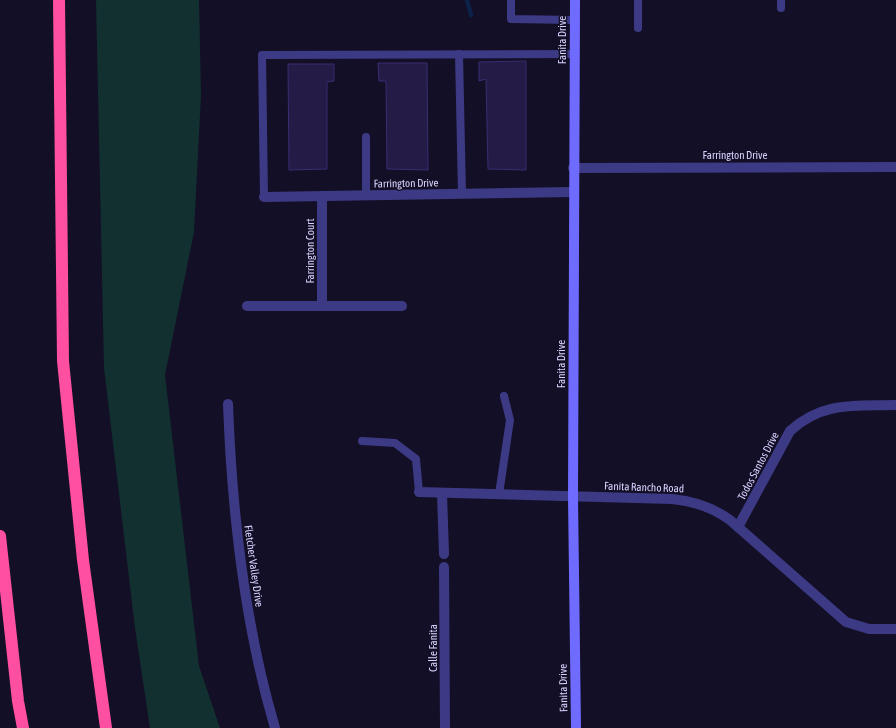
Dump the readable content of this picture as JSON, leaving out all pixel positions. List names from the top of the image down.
{
  "streets": {
    "main road": ["Fanita Drive"],
    "street": [
      "Farrington Drive",
      "Farrington Court",
      "Todos Santos Drive",
      "Fanita Rancho Road",
      "Fletcher Valley Drive",
      "Calle Fanita"
    ]
  },
  "crossings": [
    ["Fanita Drive", "Farrington Drive"],
    ["Fanita Drive", "Fanita Rancho Road"],
    ["Farrington Drive", "Farrington Court"],
    ["Todos Santos Drive", "Fanita Rancho Road"]
  ]
}
